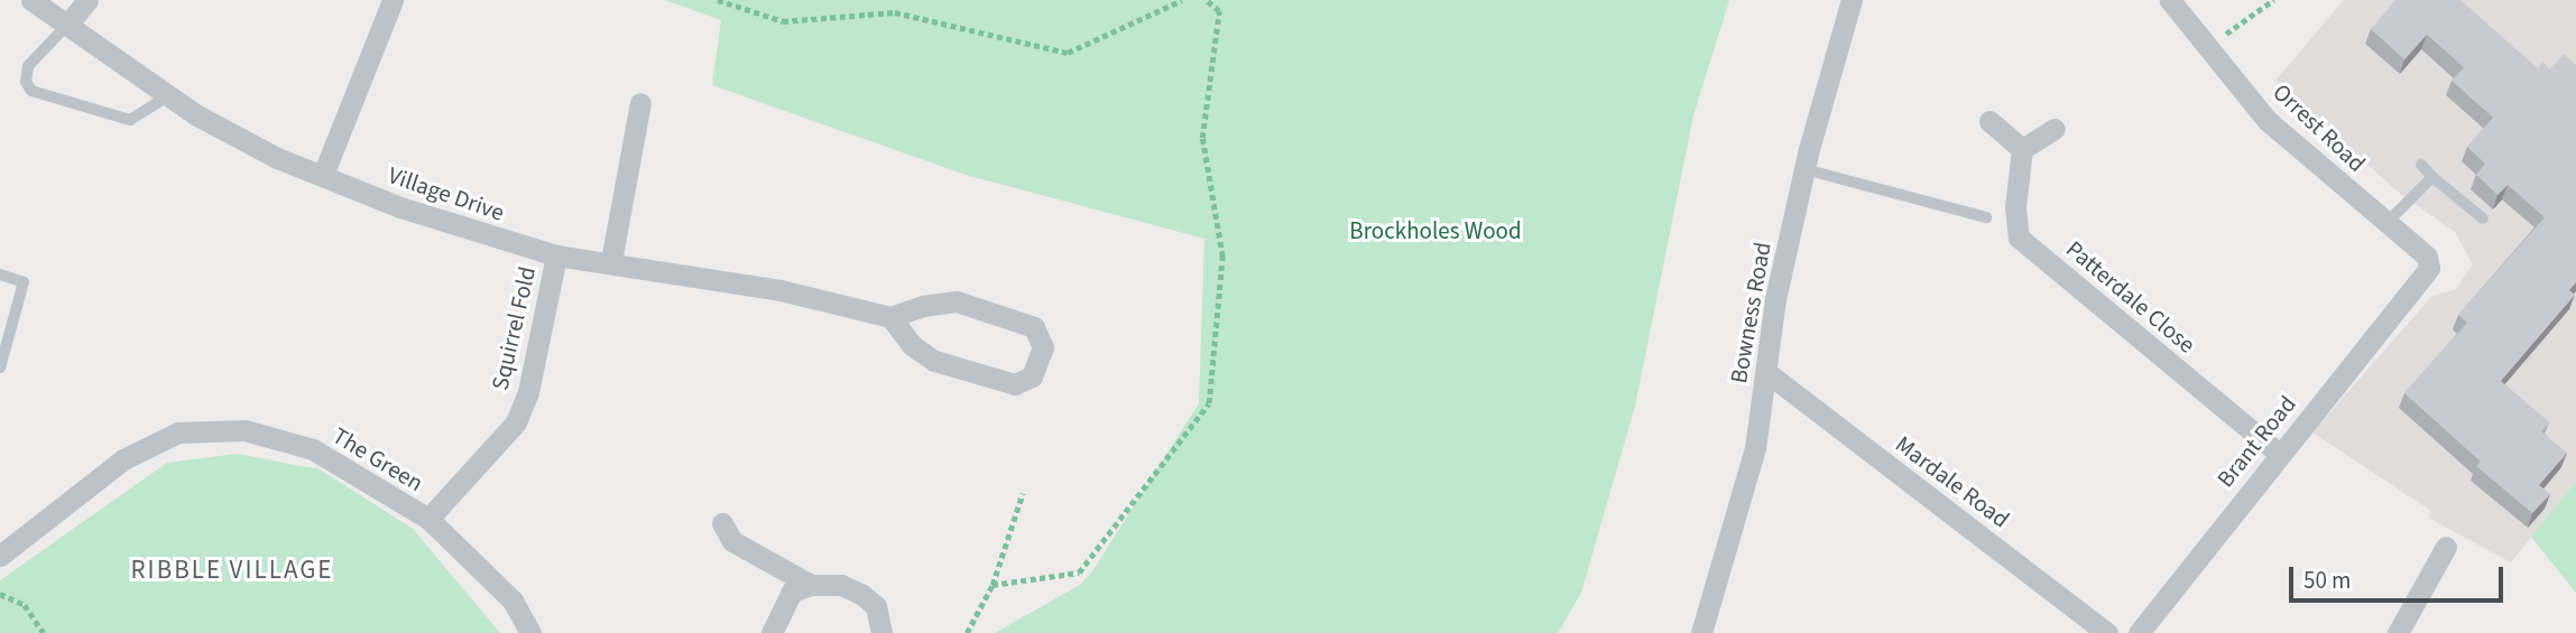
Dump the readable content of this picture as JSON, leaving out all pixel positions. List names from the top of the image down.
{
  "streets": {
    "street": [
      "Orrest Road",
      "Village Drive",
      "Patterdale Close",
      "Bowness Road",
      "Squirrel Fold",
      "Brant Road",
      "The Green",
      "Mardale Road"
    ]
  },
  "crossings": [
    ["Orrest Road", "Brant Road"],
    ["Village Drive", "Squirrel Fold"],
    ["Patterdale Close", "Brant Road"],
    ["Bowness Road", "Mardale Road"],
    ["Squirrel Fold", "The Green"]
  ],
  "districts": ["RIBBLE VILLAGE"],
  "parks": ["Brockholes Wood"],
  "scale_bar": "50 m"
}
